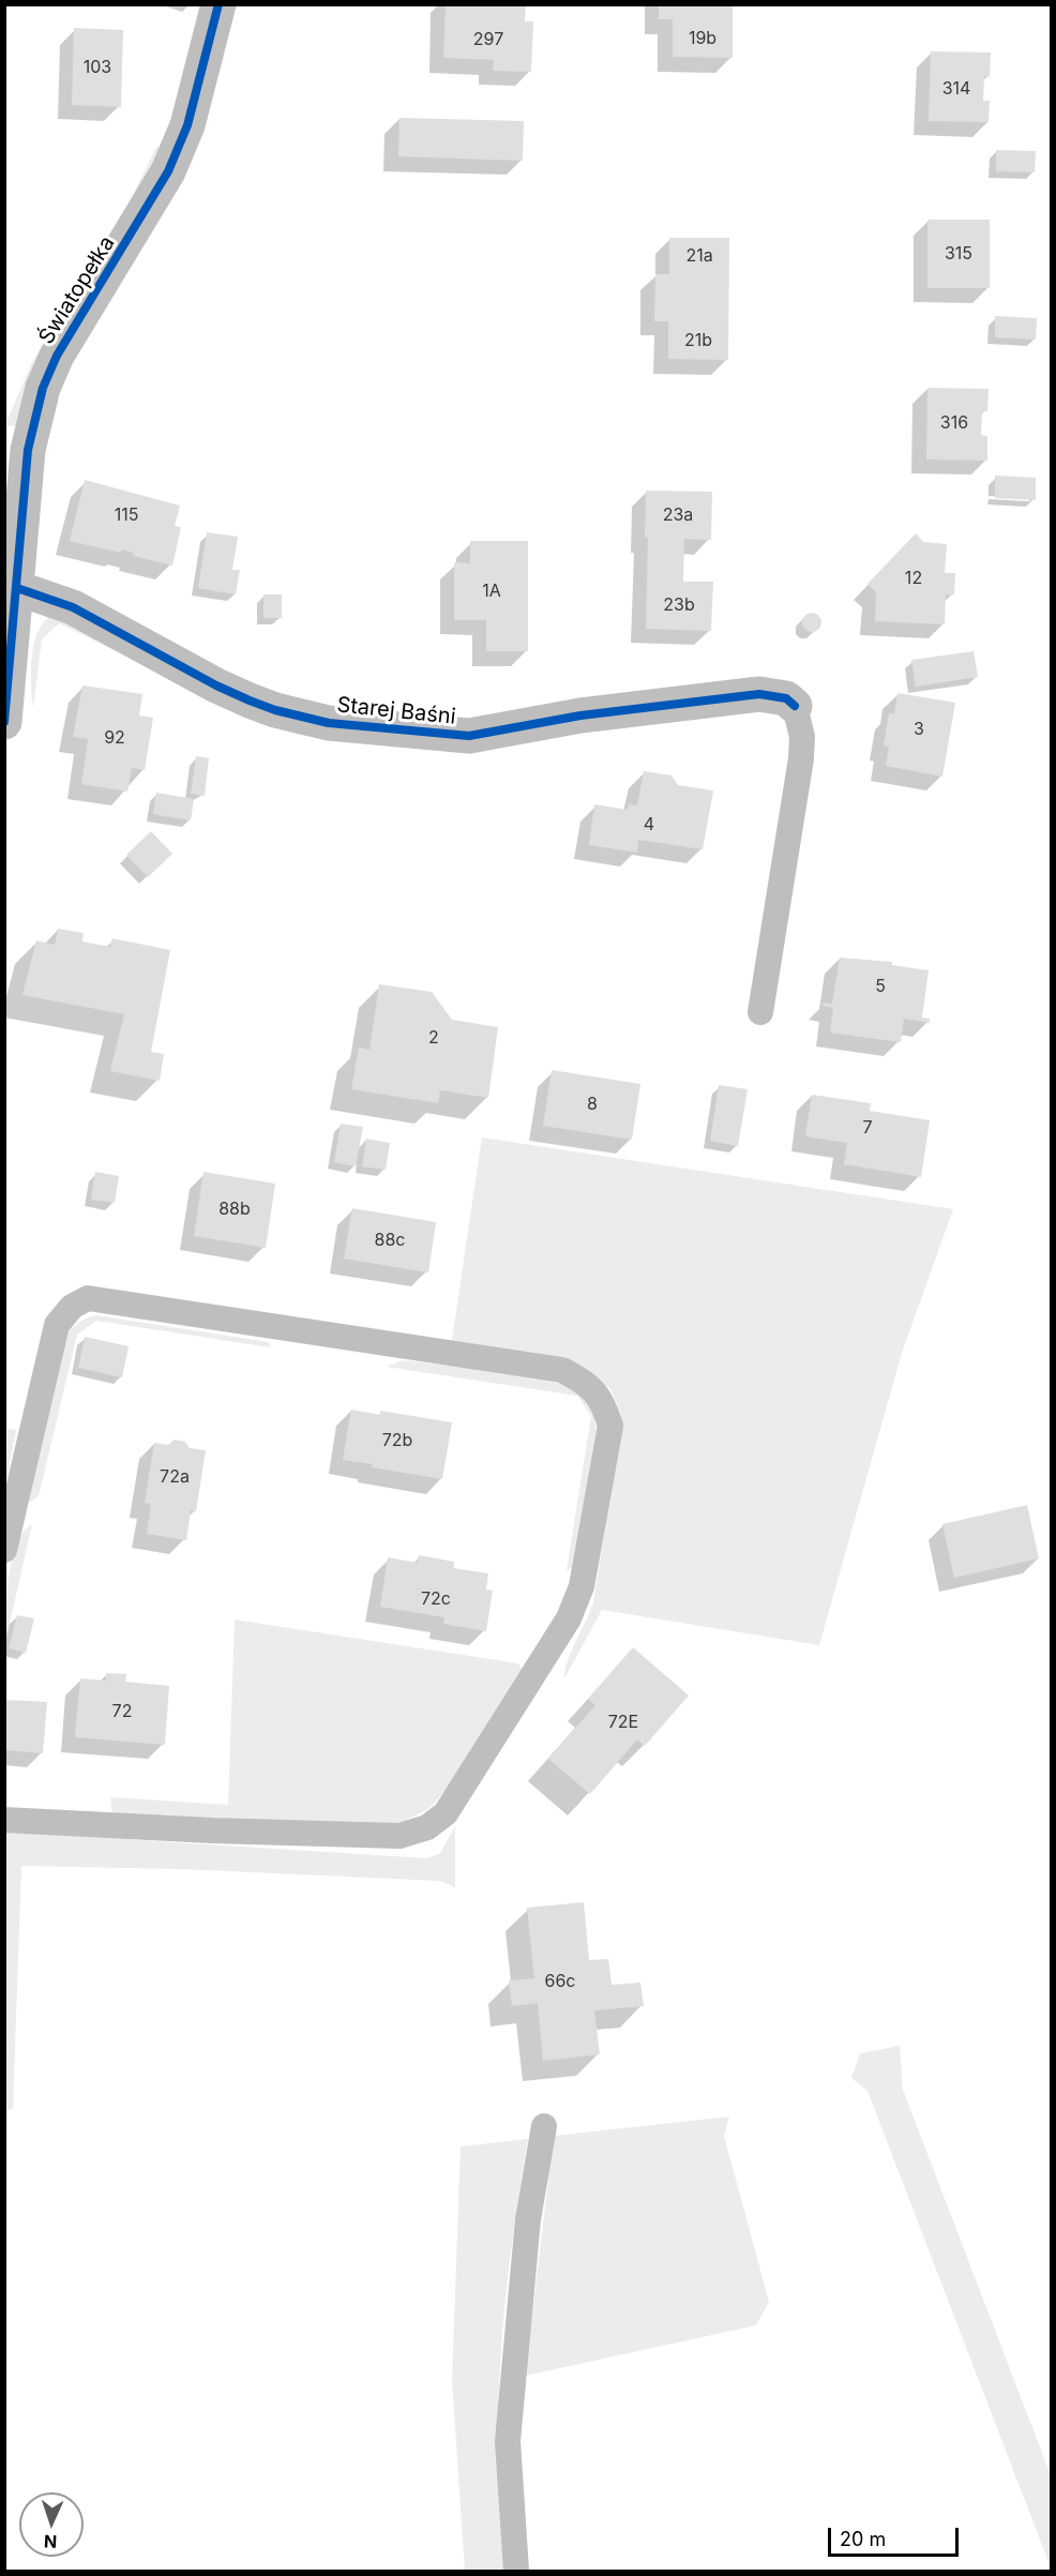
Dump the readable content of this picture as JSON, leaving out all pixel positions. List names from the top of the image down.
{
  "streets": {
    "street": ["Światopełka", "Starej Baśni"]
  },
  "crossings": [
    ["Światopełka", "Starej Baśni"]
  ],
  "house_numbers": [
    "19b",
    "297",
    "103",
    "314",
    "315",
    "21a",
    "21b",
    "316",
    "115",
    "23a",
    "12",
    "1A",
    "23b",
    "3",
    "92",
    "4",
    "5",
    "2",
    "8",
    "7",
    "88b",
    "88c",
    "72b",
    "72a",
    "72c",
    "72",
    "72E",
    "66c"
  ],
  "scale_bar": "20 m",
  "north": "bottom"
}
